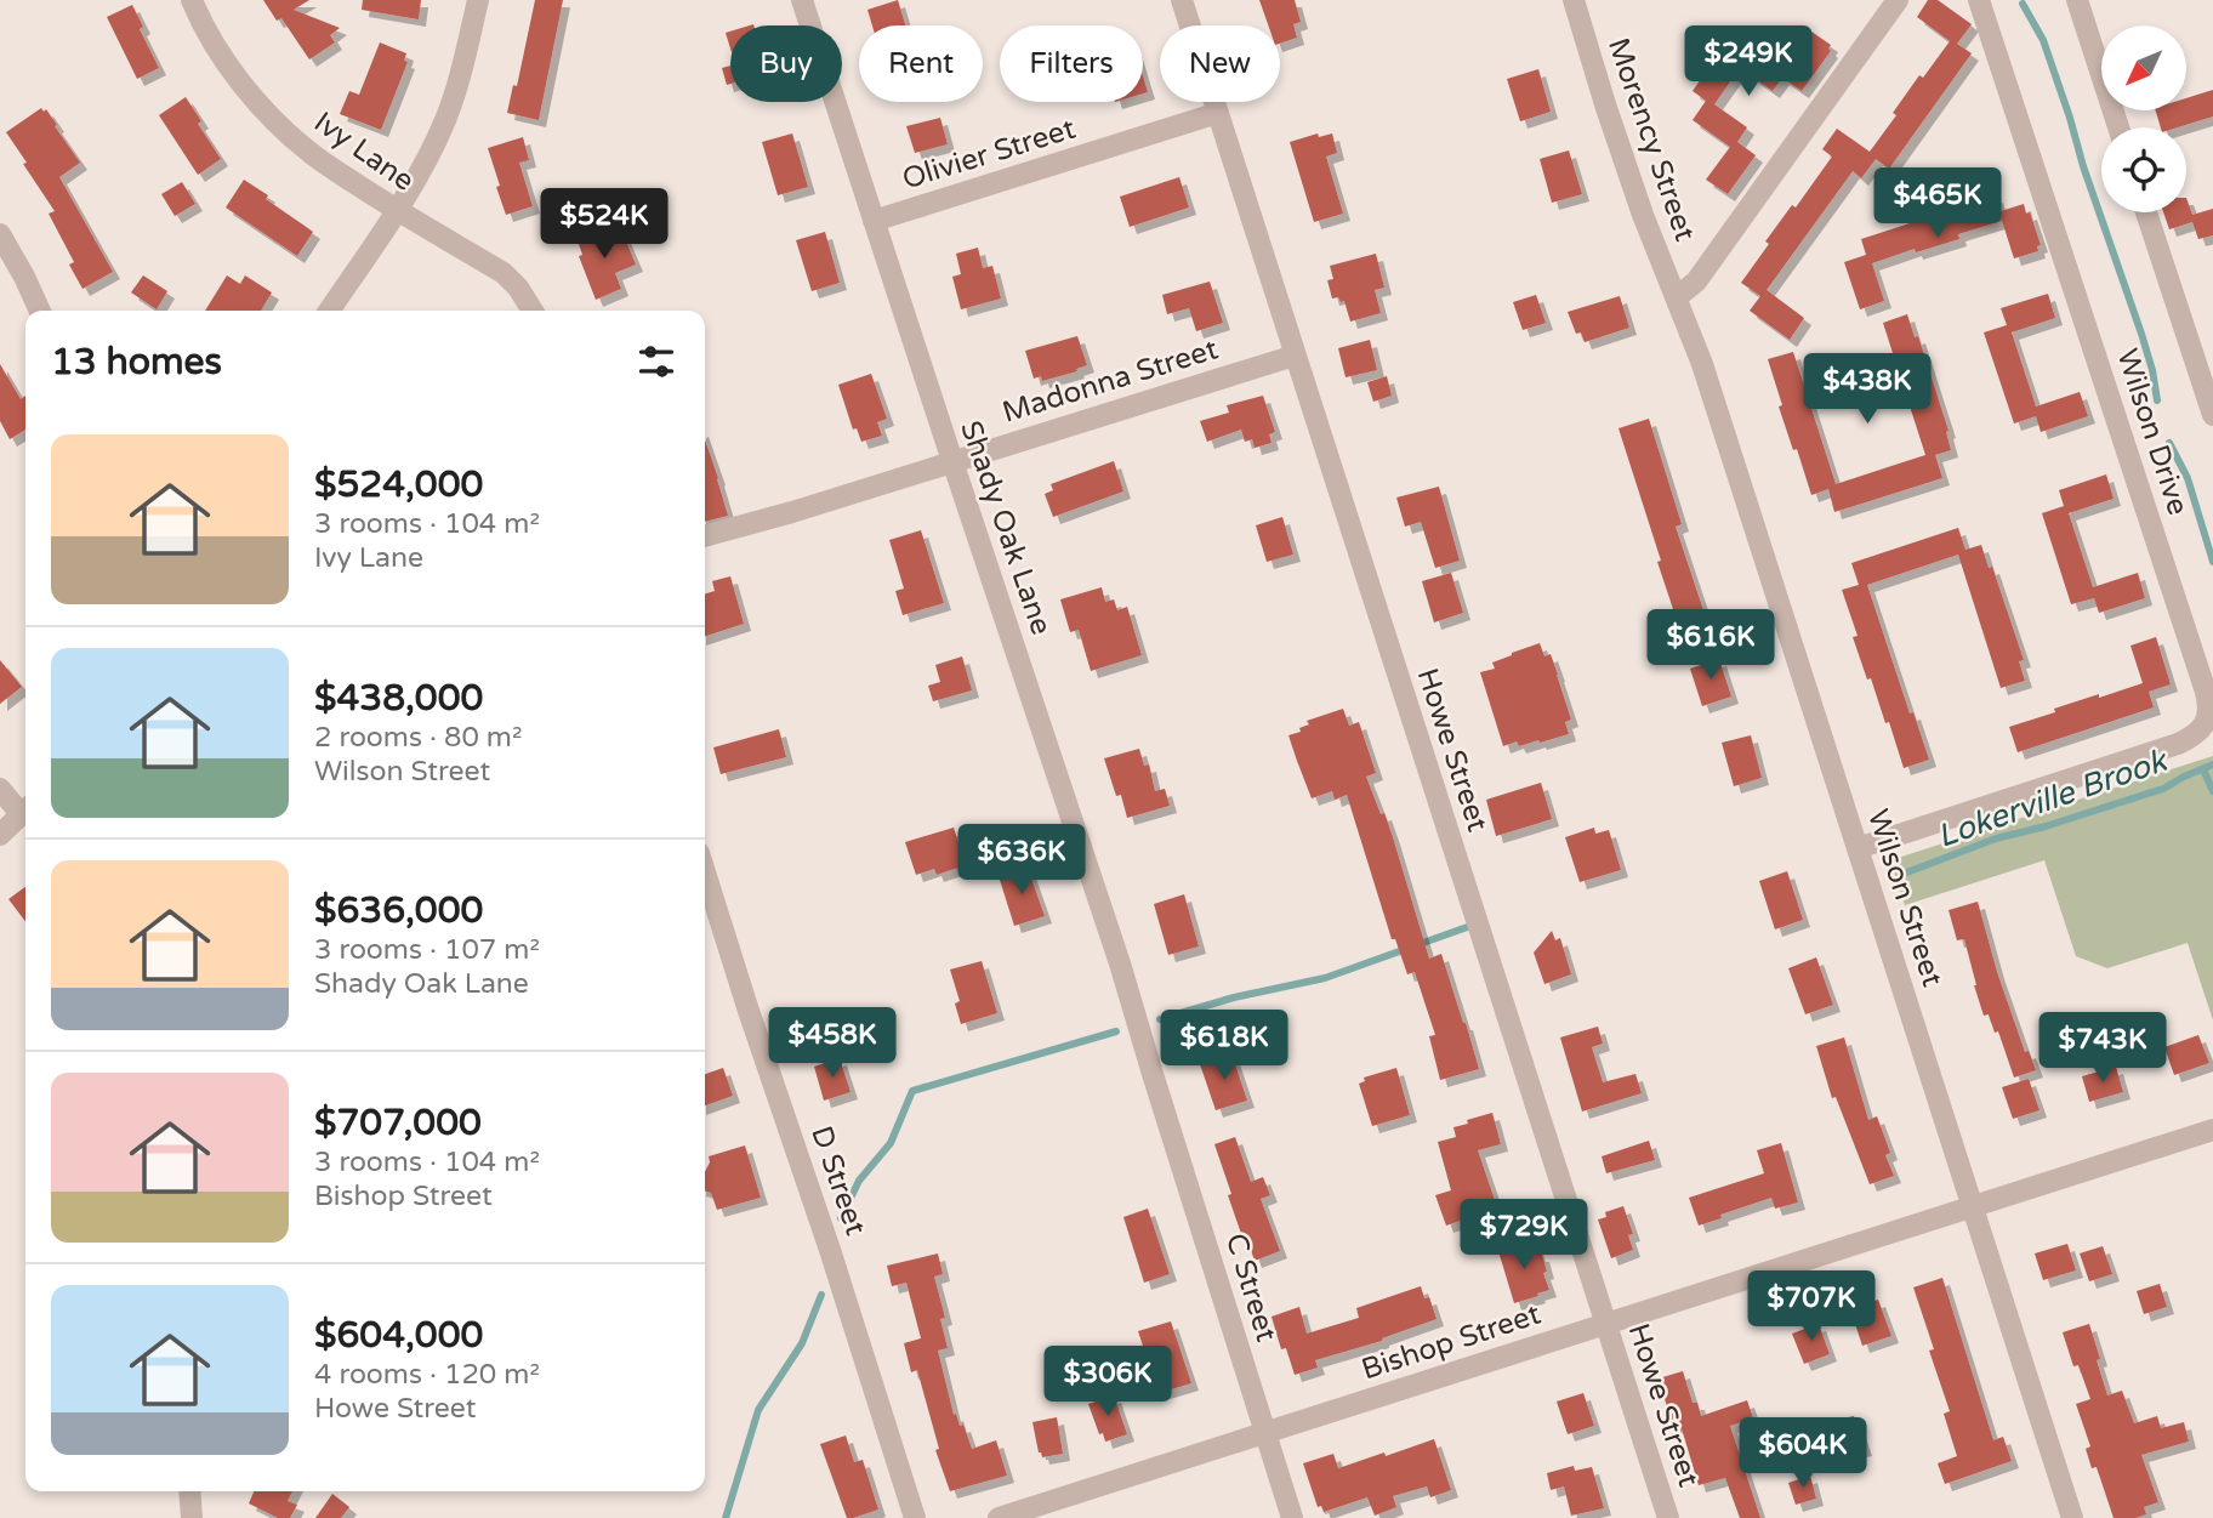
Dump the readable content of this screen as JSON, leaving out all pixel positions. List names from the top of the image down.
{
  "streets": {
    "street": [
      "Morency Street",
      "Ivy Lane",
      "Olivier Street",
      "Madonna Street",
      "Wilson Drive",
      "Shady Oak Lane",
      "Howe Street",
      "Wilson Street",
      "D Street",
      "C Street",
      "Bishop Street"
    ]
  },
  "crossings": [
    ["Morency Street", "Wilson Street"],
    ["Olivier Street", "Shady Oak Lane"],
    ["Olivier Street", "Howe Street"],
    ["Madonna Street", "Shady Oak Lane"],
    ["Madonna Street", "Howe Street"],
    ["Wilson Drive", "Wilson Street"],
    ["Shady Oak Lane", "C Street"],
    ["Howe Street", "Bishop Street"],
    ["Wilson Street", "Bishop Street"],
    ["C Street", "Bishop Street"]
  ],
  "water": ["Lokerville Brook"],
  "north": "bottom left",
  "page": {
    "price": [
      "$249K",
      "$465K",
      "$524K",
      "$438K",
      "$616K",
      "$636K",
      "$458K",
      "$618K",
      "$743K",
      "$729K",
      "$707K",
      "$306K",
      "$604K"
    ],
    "chip": [
      "Buy",
      "Rent",
      "Filters",
      "New"
    ],
    "heading": "13 homes",
    "list": [
      {
        "name": "$524,000",
        "note": "3 rooms · 104 m² · Ivy Lane"
      },
      {
        "name": "$438,000",
        "note": "2 rooms · 80 m² · Wilson Street"
      },
      {
        "name": "$636,000",
        "note": "3 rooms · 107 m² · Shady Oak Lane"
      },
      {
        "name": "$707,000",
        "note": "3 rooms · 104 m² · Bishop Street"
      },
      {
        "name": "$604,000",
        "note": "4 rooms · 120 m² · Howe Street"
      }
    ]
  }
}
